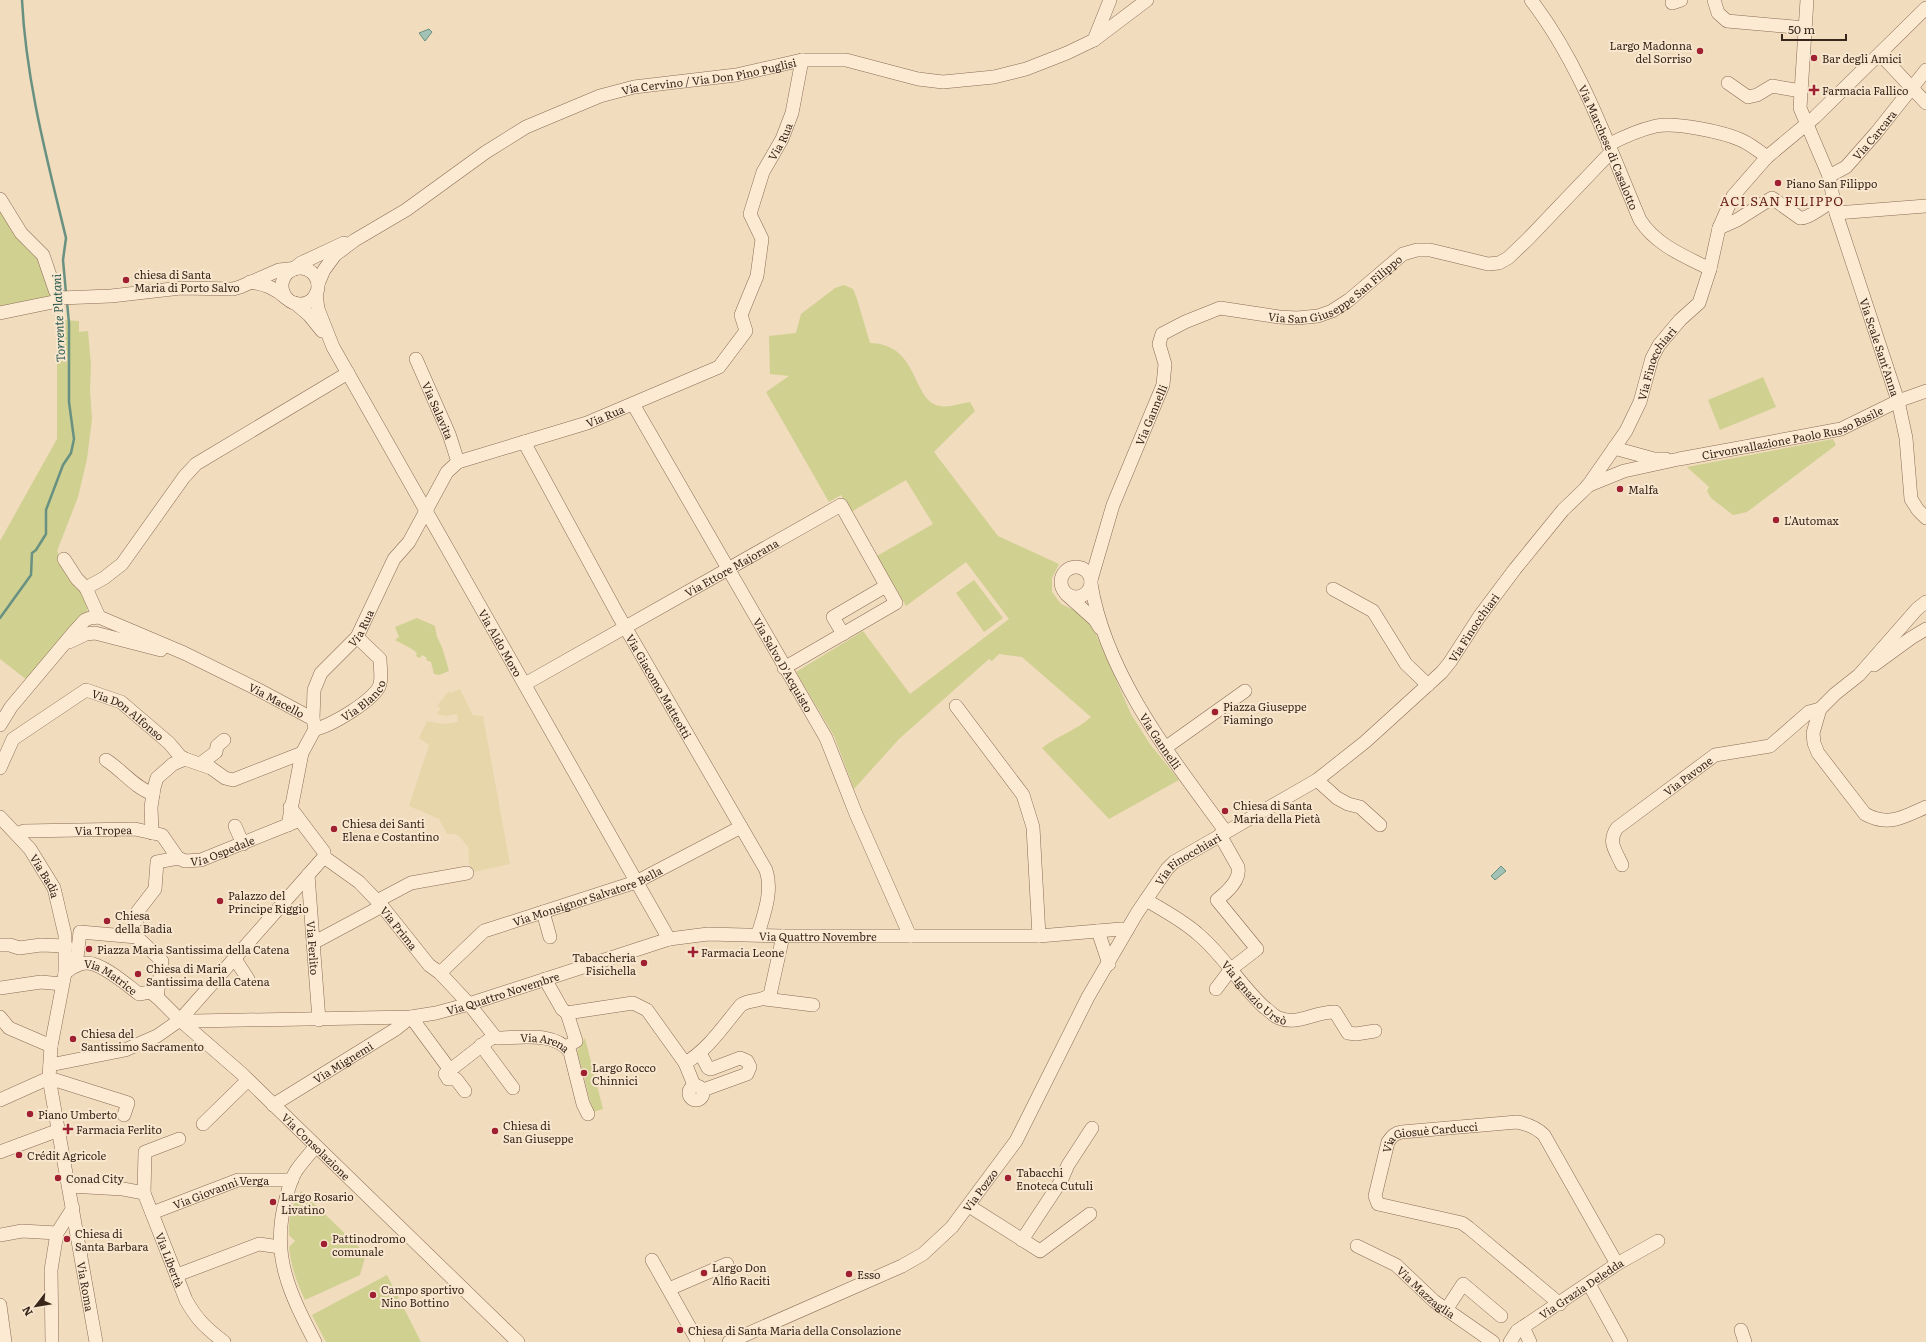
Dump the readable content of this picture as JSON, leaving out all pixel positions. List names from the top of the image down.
{
  "streets": {
    "street": [
      "Via Cervino / Via Don Pino Puglisi",
      "Via Carcara",
      "Via Rua",
      "Via Marchese di Casalotto",
      "Via San Giuseppe San Filippo",
      "Via Scale Sant'Anna",
      "Via Finocchiari",
      "Via Salavita",
      "Via Gannelli",
      "Cirvonvallazione Paolo Russo Basile",
      "Via Ettore Majorana",
      "Via Aldo Moro",
      "Via Salvo D'Acquisto",
      "Via Giacomo Matteotti",
      "Via Blanco",
      "Via Macello",
      "Via Don Alfonso",
      "Via Pavone",
      "Via Tropea",
      "Via Ospedale",
      "Via Badia",
      "Via Monsignor Salvatore Bella",
      "Via Prima",
      "Via Quattro Novembre",
      "Via Ferlito",
      "Via Matrice",
      "Via Ignazio Ursò",
      "Via Arena",
      "Via Mignemi",
      "Via Giosuè Carducci",
      "Via Consolazione",
      "Via Pozzo",
      "Via Giovanni Verga",
      "Via Libertà",
      "Via Roma",
      "Via Grazia Deledda",
      "Via Mazzaglia"
    ]
  },
  "crossings": [
    ["Via Cervino / Via Don Pino Puglisi", "Via Rua"],
    ["Via Carcara", "Via Scale Sant'Anna"],
    ["Via Rua", "Via Salavita"],
    ["Via Rua", "Via Aldo Moro"],
    ["Via Rua", "Via Salvo D'Acquisto"],
    ["Via Rua", "Via Giacomo Matteotti"],
    ["Via Rua", "Via Blanco"],
    ["Via Rua", "Via Macello"],
    ["Via Marchese di Casalotto", "Via San Giuseppe San Filippo"],
    ["Via Marchese di Casalotto", "Via Finocchiari"],
    ["Via San Giuseppe San Filippo", "Via Finocchiari"],
    ["Via San Giuseppe San Filippo", "Via Gannelli"],
    ["Via Scale Sant'Anna", "Via Finocchiari"],
    ["Via Scale Sant'Anna", "Cirvonvallazione Paolo Russo Basile"],
    ["Via Finocchiari", "Via Gannelli"],
    ["Via Finocchiari", "Via Quattro Novembre"],
    ["Via Finocchiari", "Via Ignazio Ursò"],
    ["Via Finocchiari", "Via Pozzo"],
    ["Via Gannelli", "Via Ignazio Ursò"],
    ["Via Ettore Majorana", "Via Aldo Moro"],
    ["Via Ettore Majorana", "Via Salvo D'Acquisto"],
    ["Via Ettore Majorana", "Via Giacomo Matteotti"],
    ["Via Aldo Moro", "Via Monsignor Salvatore Bella"],
    ["Via Aldo Moro", "Via Quattro Novembre"],
    ["Via Salvo D'Acquisto", "Via Quattro Novembre"],
    ["Via Giacomo Matteotti", "Via Monsignor Salvatore Bella"],
    ["Via Giacomo Matteotti", "Via Quattro Novembre"],
    ["Via Blanco", "Via Macello"],
    ["Via Macello", "Via Don Alfonso"],
    ["Via Macello", "Via Ospedale"],
    ["Via Tropea", "Via Ospedale"],
    ["Via Tropea", "Via Badia"],
    ["Via Badia", "Via Matrice"],
    ["Via Monsignor Salvatore Bella", "Via Prima"],
    ["Via Prima", "Via Quattro Novembre"],
    ["Via Quattro Novembre", "Via Ferlito"],
    ["Via Quattro Novembre", "Via Mignemi"],
    ["Via Quattro Novembre", "Via Consolazione"],
    ["Via Quattro Novembre", "Via Pozzo"],
    ["Via Matrice", "Via Consolazione"],
    ["Via Matrice", "Via Roma"],
    ["Via Mignemi", "Via Consolazione"],
    ["Via Giosuè Carducci", "Via Grazia Deledda"],
    ["Via Giovanni Verga", "Via Libertà"]
  ],
  "districts": ["ACI SAN FILIPPO"],
  "water": ["Torrente Platani"],
  "places": {
    "other": [
      "Largo Madonna del Sorriso",
      "Bar degli Amici",
      "Piano San Filippo",
      "chiesa di Santa Maria di Porto Salvo",
      "Malfa",
      "L'Automax",
      "Piazza Giuseppe Fiamingo",
      "Chiesa di Santa Maria della Pietà",
      "Chiesa dei Santi Elena e Costantino",
      "Palazzo del Principe Riggio",
      "Chiesa della Badia",
      "Piazza Maria Santissima della Catena",
      "Tabaccheria Fisichella",
      "Chiesa di Maria Santissima della Catena",
      "Chiesa del Santissimo Sacramento",
      "Largo Rocco Chinnici",
      "Piano Umberto",
      "Chiesa di San Giuseppe",
      "Crédit Agricole",
      "Conad City",
      "Tabacchi Enoteca Cutuli",
      "Largo Rosario Livatino",
      "Chiesa di Santa Barbara",
      "Pattinodromo comunale",
      "Largo Don Alfio Raciti",
      "Esso",
      "Campo sportivo Nino Bottino",
      "Chiesa di Santa Maria della Consolazione"
    ],
    "health": ["Farmacia Fallico", "Farmacia Leone", "Farmacia Ferlito"]
  },
  "scale_bar": "50 m",
  "north": "bottom left"
}
